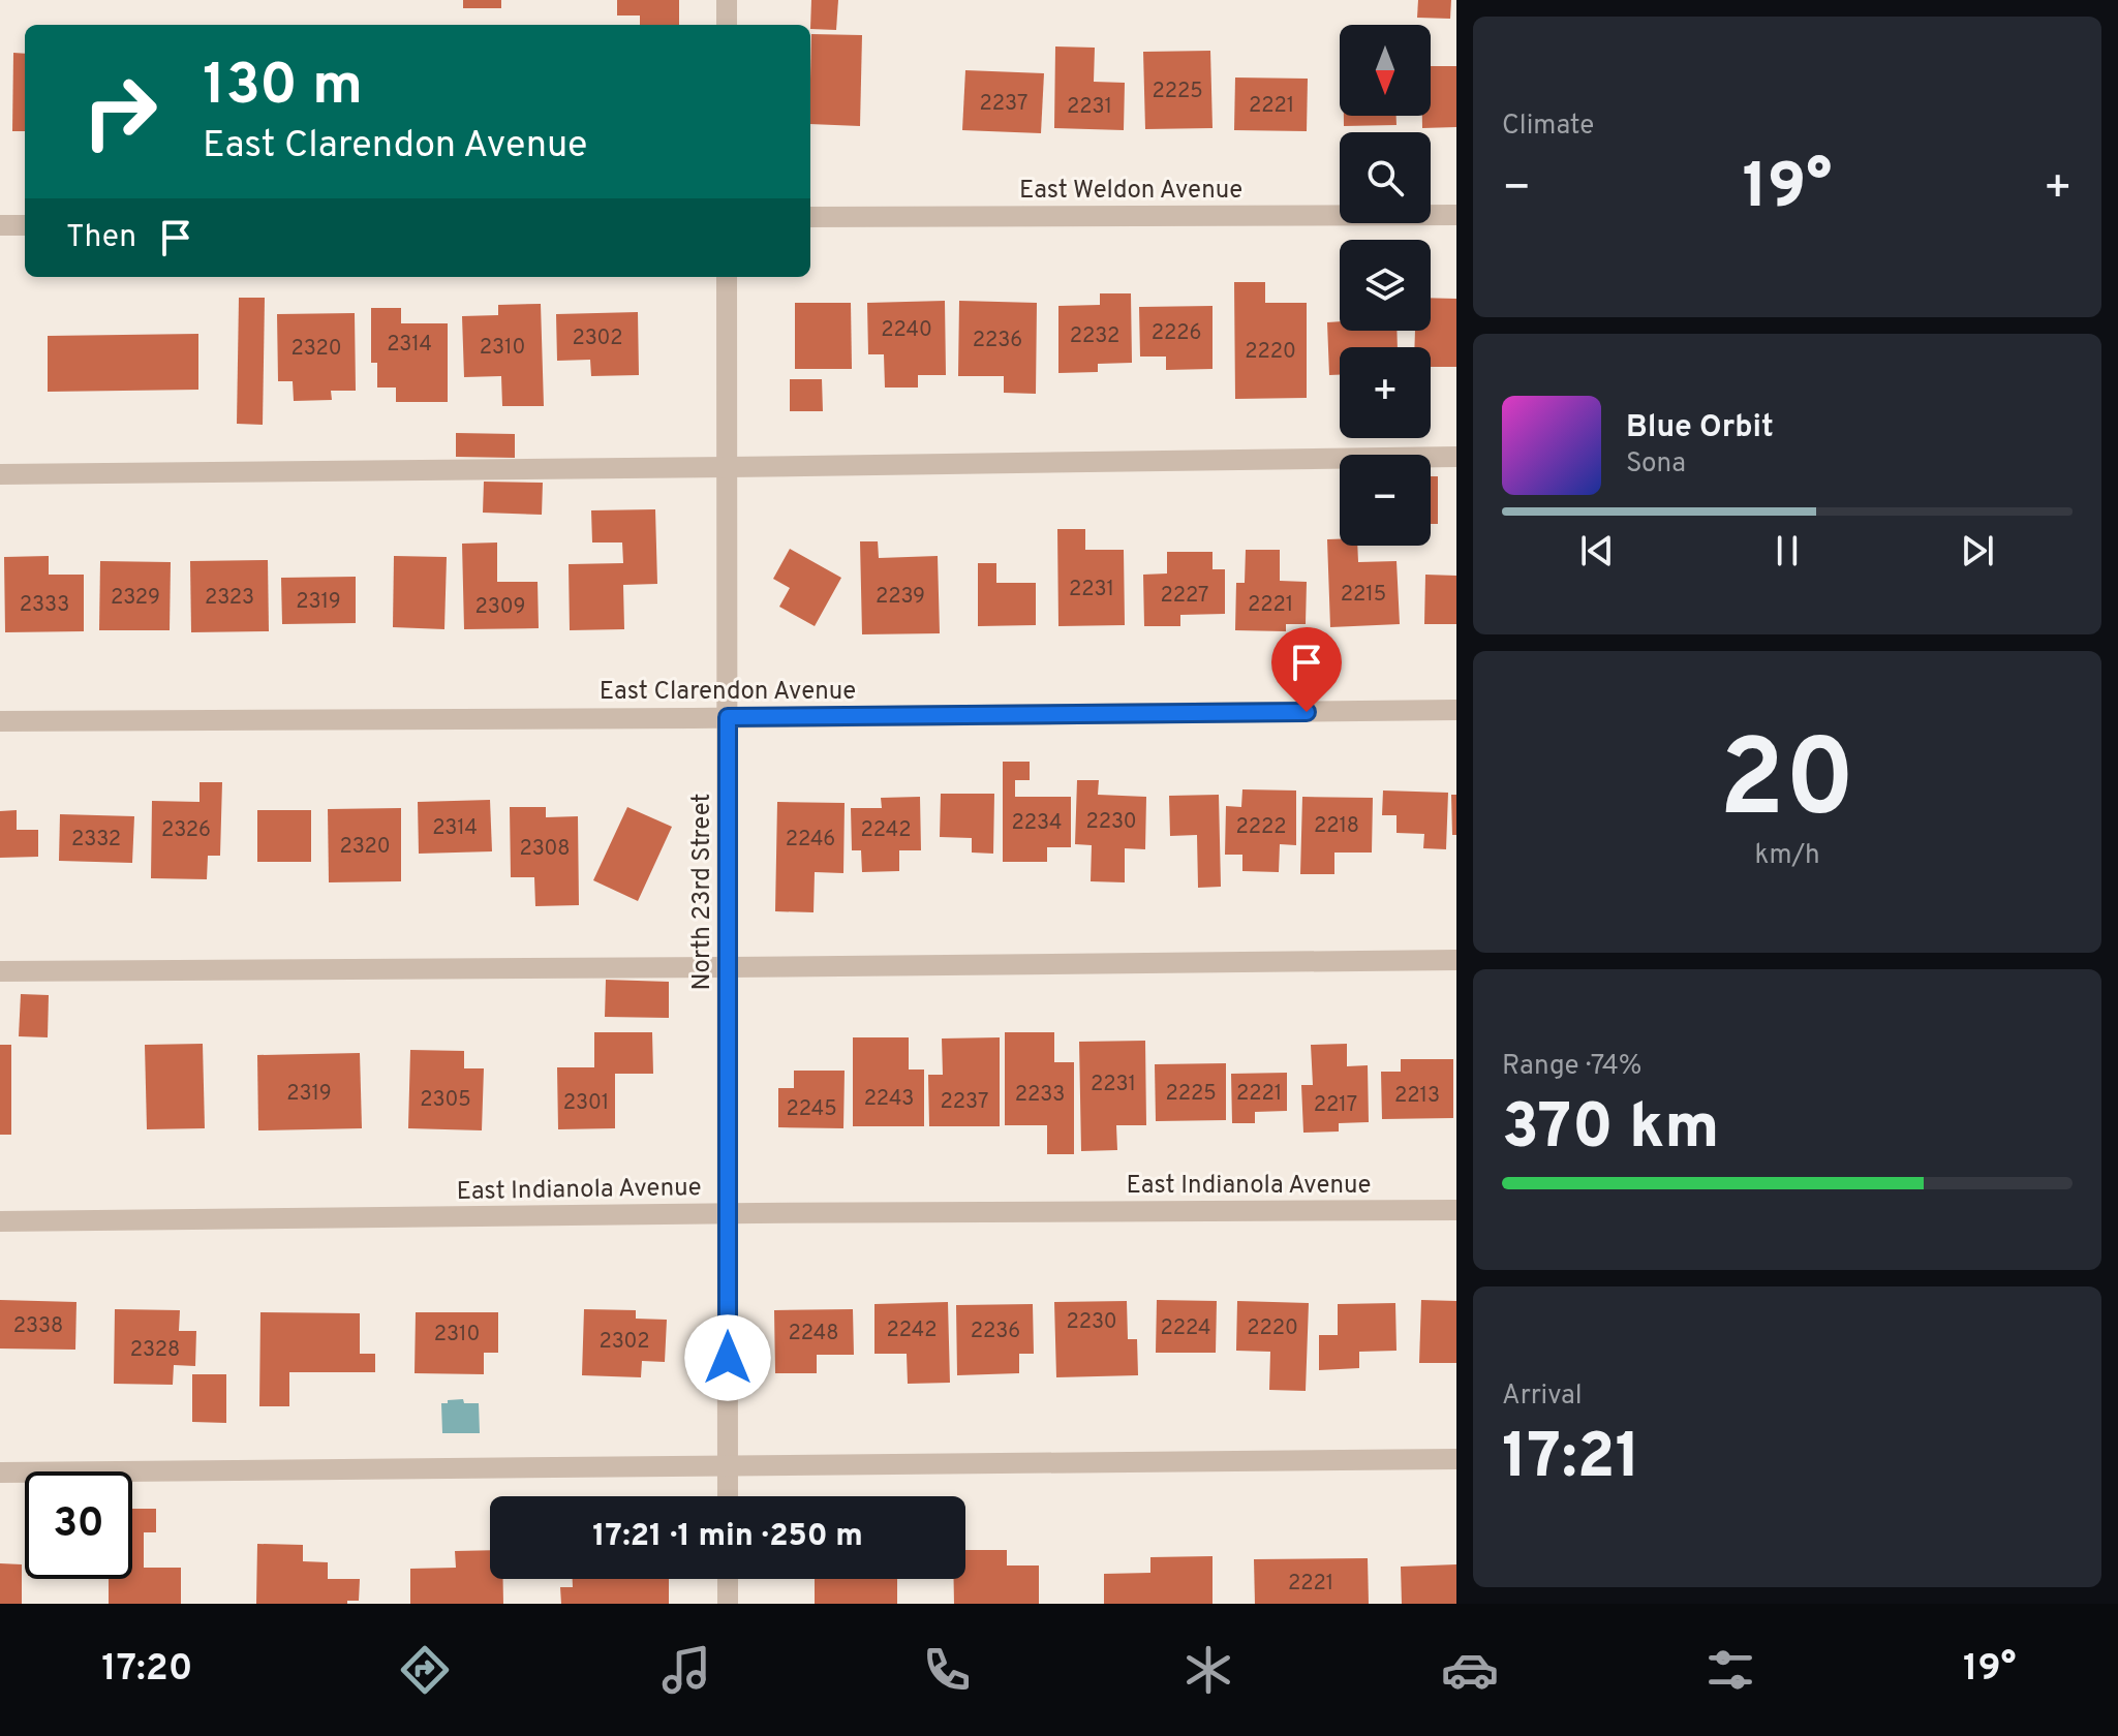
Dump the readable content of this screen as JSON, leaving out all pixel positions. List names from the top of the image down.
{
  "streets": {
    "street": [
      "East Weldon Avenue",
      "East Clarendon Avenue",
      "North 23rd Street",
      "East Indianola Avenue"
    ]
  },
  "crossings": [
    ["East Clarendon Avenue", "North 23rd Street"],
    ["North 23rd Street", "East Indianola Avenue"]
  ],
  "house_numbers": [
    "2225",
    "2237",
    "2221",
    "2231",
    "2240",
    "2226",
    "2232",
    "2302",
    "2236",
    "2314",
    "2310",
    "2320",
    "2220",
    "2231",
    "2215",
    "2227",
    "2239",
    "2329",
    "2323",
    "2319",
    "2333",
    "2221",
    "2309",
    "2230",
    "2234",
    "2218",
    "2222",
    "2314",
    "2326",
    "2242",
    "2332",
    "2246",
    "2320",
    "2308",
    "2231",
    "2319",
    "2225",
    "2221",
    "2233",
    "2213",
    "2243",
    "2305",
    "2237",
    "2301",
    "2217",
    "2245",
    "2230",
    "2338",
    "2224",
    "2220",
    "2242",
    "2236",
    "2248",
    "2310",
    "2302",
    "2328",
    "2221"
  ],
  "north": "bottom",
  "page": {
    "tile": [
      "Climate",
      ["20", "km/h"],
      ["Range · 74%", "370 km"],
      ["Arrival", "17:21"]
    ],
    "map_buttons": ["+", "−"],
    "turn": ["130 m", "East Clarendon Avenue"],
    "heat": ["−", "19°", "+"],
    "then": "Then",
    "song": ["Blue Orbit", "Sona"],
    "limit": "30",
    "trip": "17:21 · 1 min · 250 m",
    "tabs": ["17:20", "19°"]
  }
}
